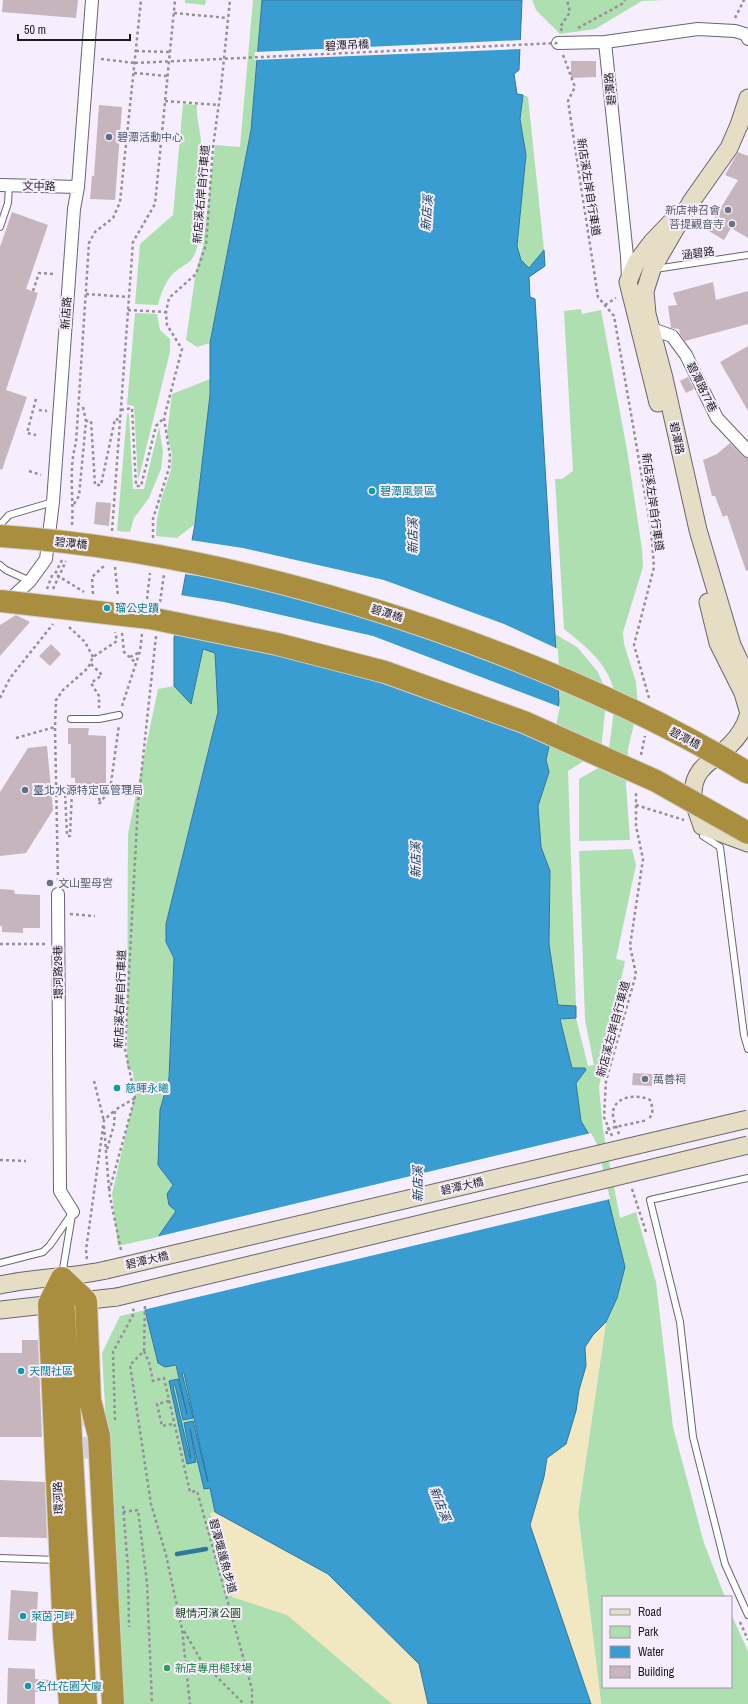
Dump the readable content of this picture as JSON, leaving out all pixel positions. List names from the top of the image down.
{
  "streets": {
    "highway": ["碧潭橋", "環河路"],
    "main road": ["碧潭路", "碧潭大橋"],
    "street": [
      "文中路",
      "新店路",
      "碧潭路77巷",
      "環河路29巷"
    ],
    "lane": ["涵碧路"],
    "path": [
      "碧潭吊橋",
      "新店溪左岸自行車道",
      "新店溪右岸自行車道",
      "碧潭堰護魚步道"
    ]
  },
  "crossings": [
    ["碧潭吊橋", "新店溪左岸自行車道"],
    ["碧潭吊橋", "新店路"],
    ["碧潭路", "涵碧路"],
    ["碧潭路", "碧潭路77巷"],
    ["文中路", "新店路"]
  ],
  "water": ["新店溪"],
  "parks": ["親情河濱公園"],
  "places": [
    "碧潭活動中心",
    "新店神召會",
    "菩提觀音寺",
    "碧潭風景區",
    "瑠公史蹟",
    "臺北水源特定區管理局",
    "文山聖母宮",
    "萬善祠",
    "慈暉永曦",
    "天闊社區",
    "萊茵河畔",
    "新店專用槌球場",
    "名仕花園大廈"
  ],
  "legend": [
    "Road",
    "Park",
    "Water",
    "Building"
  ],
  "scale_bar": "50 m"
}
